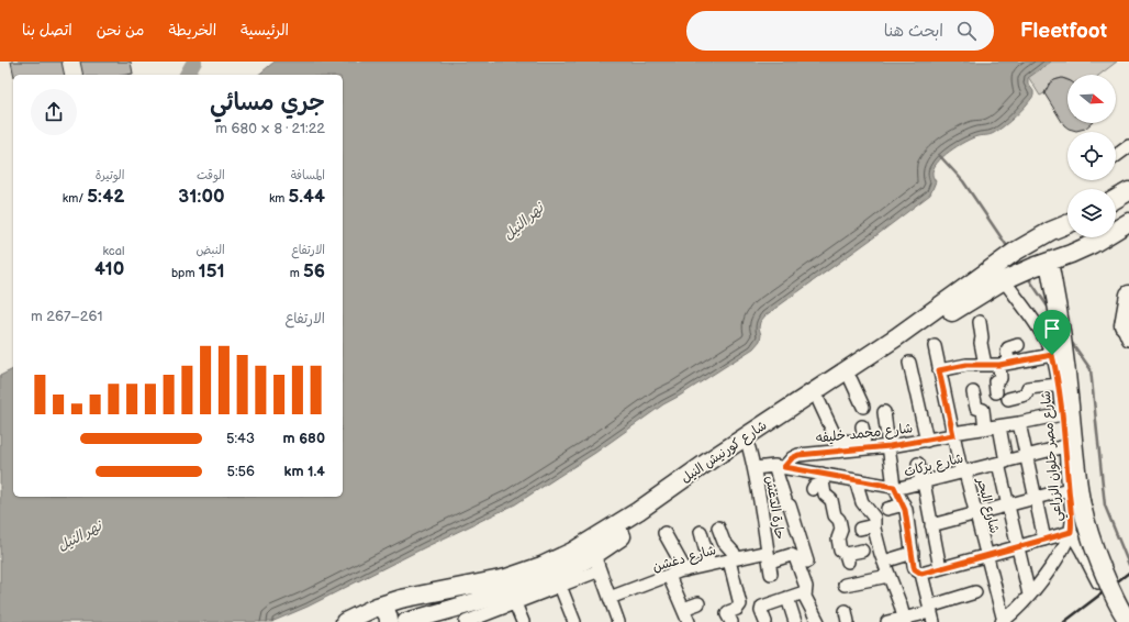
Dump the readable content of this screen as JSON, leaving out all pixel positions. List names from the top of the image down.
{
  "streets": {
    "highway": ["شارع كورنيش النيل"],
    "street": [
      "شارع محمد خليفه",
      "شارع مصر حلوان الزراعي",
      "شارع بركات",
      "شارع البحر",
      "حارة الدغش",
      "شارع دغشن"
    ]
  },
  "crossings": [
    ["شارع محمد خليفه", "شارع مصر حلوان الزراعي"],
    ["شارع محمد خليفه", "شارع بركات"],
    ["شارع محمد خليفه", "شارع البحر"],
    ["شارع كورنيش النيل", "شارع مصر حلوان الزراعي"],
    ["شارع كورنيش النيل", "حارة الدغش"],
    ["شارع مصر حلوان الزراعي", "شارع بركات"],
    ["شارع مصر حلوان الزراعي", "شارع البحر"],
    ["شارع بركات", "شارع البحر"],
    ["شارع بركات", "حارة الدغش"],
    ["حارة الدغش", "شارع دغشن"]
  ],
  "water": ["نهر النيل"],
  "north": "right",
  "page": {
    "header": "Fleetfoot",
    "search": "ابحث هنا",
    "nav": [
      "الرئيسية",
      "الخريطة",
      "من نحن",
      "اتصل بنا"
    ],
    "heading": ["جري مسائي", "21:22 · 8 × 680 m"],
    "stats": [
      ["المسافة", "5.44 km"],
      ["الوقت", "31:00"],
      ["الوتيرة", "5:42 /km"],
      ["الارتفاع", "56 m"],
      ["النبض", "151 bpm"],
      ["kcal", "410"]
    ],
    "chart": ["الارتفاع", "261–267 m"],
    "list": [
      {
        "name": "680 m",
        "note": "5:43"
      },
      {
        "name": "1.4 km",
        "note": "5:56"
      }
    ]
  }
}
